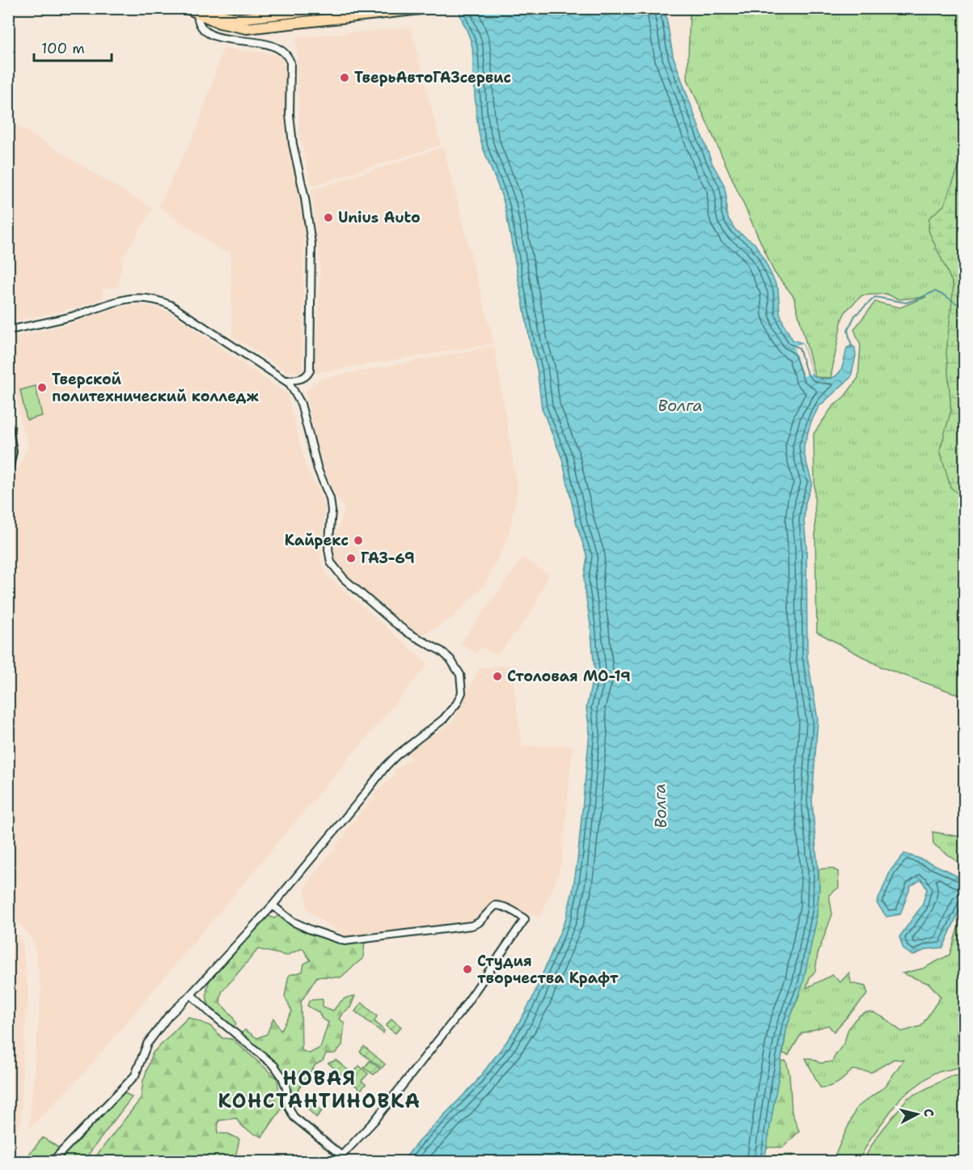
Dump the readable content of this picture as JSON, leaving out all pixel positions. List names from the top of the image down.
{
  "districts": ["НОВАЯ КОНСТАНТИНОВКА"],
  "water": ["Волга"],
  "places": [
    "ТверьАвтоГАЗсервис",
    "Unius Auto",
    "Тверской политехнический колледж",
    "Кайрекс",
    "ГАЗ-69",
    "Столовая МО-19",
    "Студия творчества Крафт"
  ],
  "scale_bar": "100 m",
  "north": "right"
}
